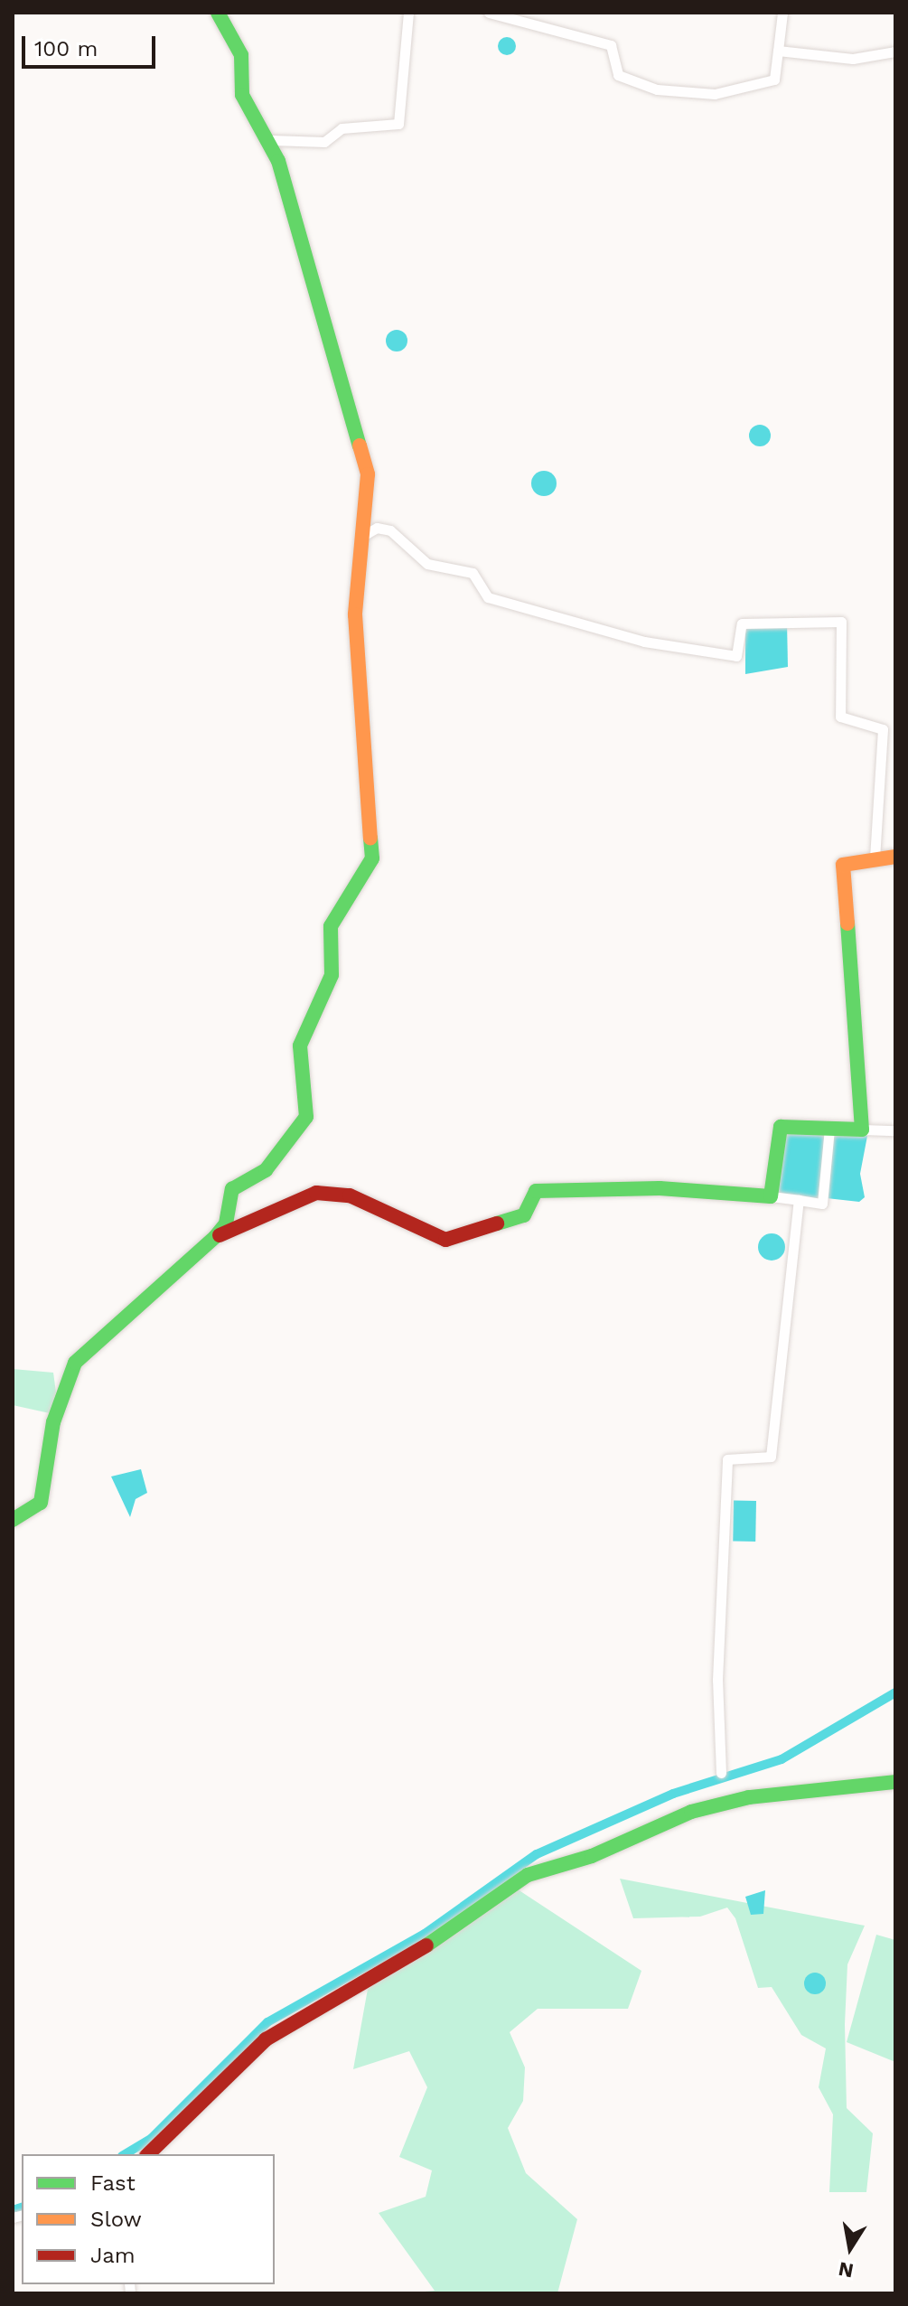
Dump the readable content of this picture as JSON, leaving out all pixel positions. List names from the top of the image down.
{
  "legend": ["Fast", "Slow", "Jam"],
  "scale_bar": "100 m",
  "north": "bottom"
}
